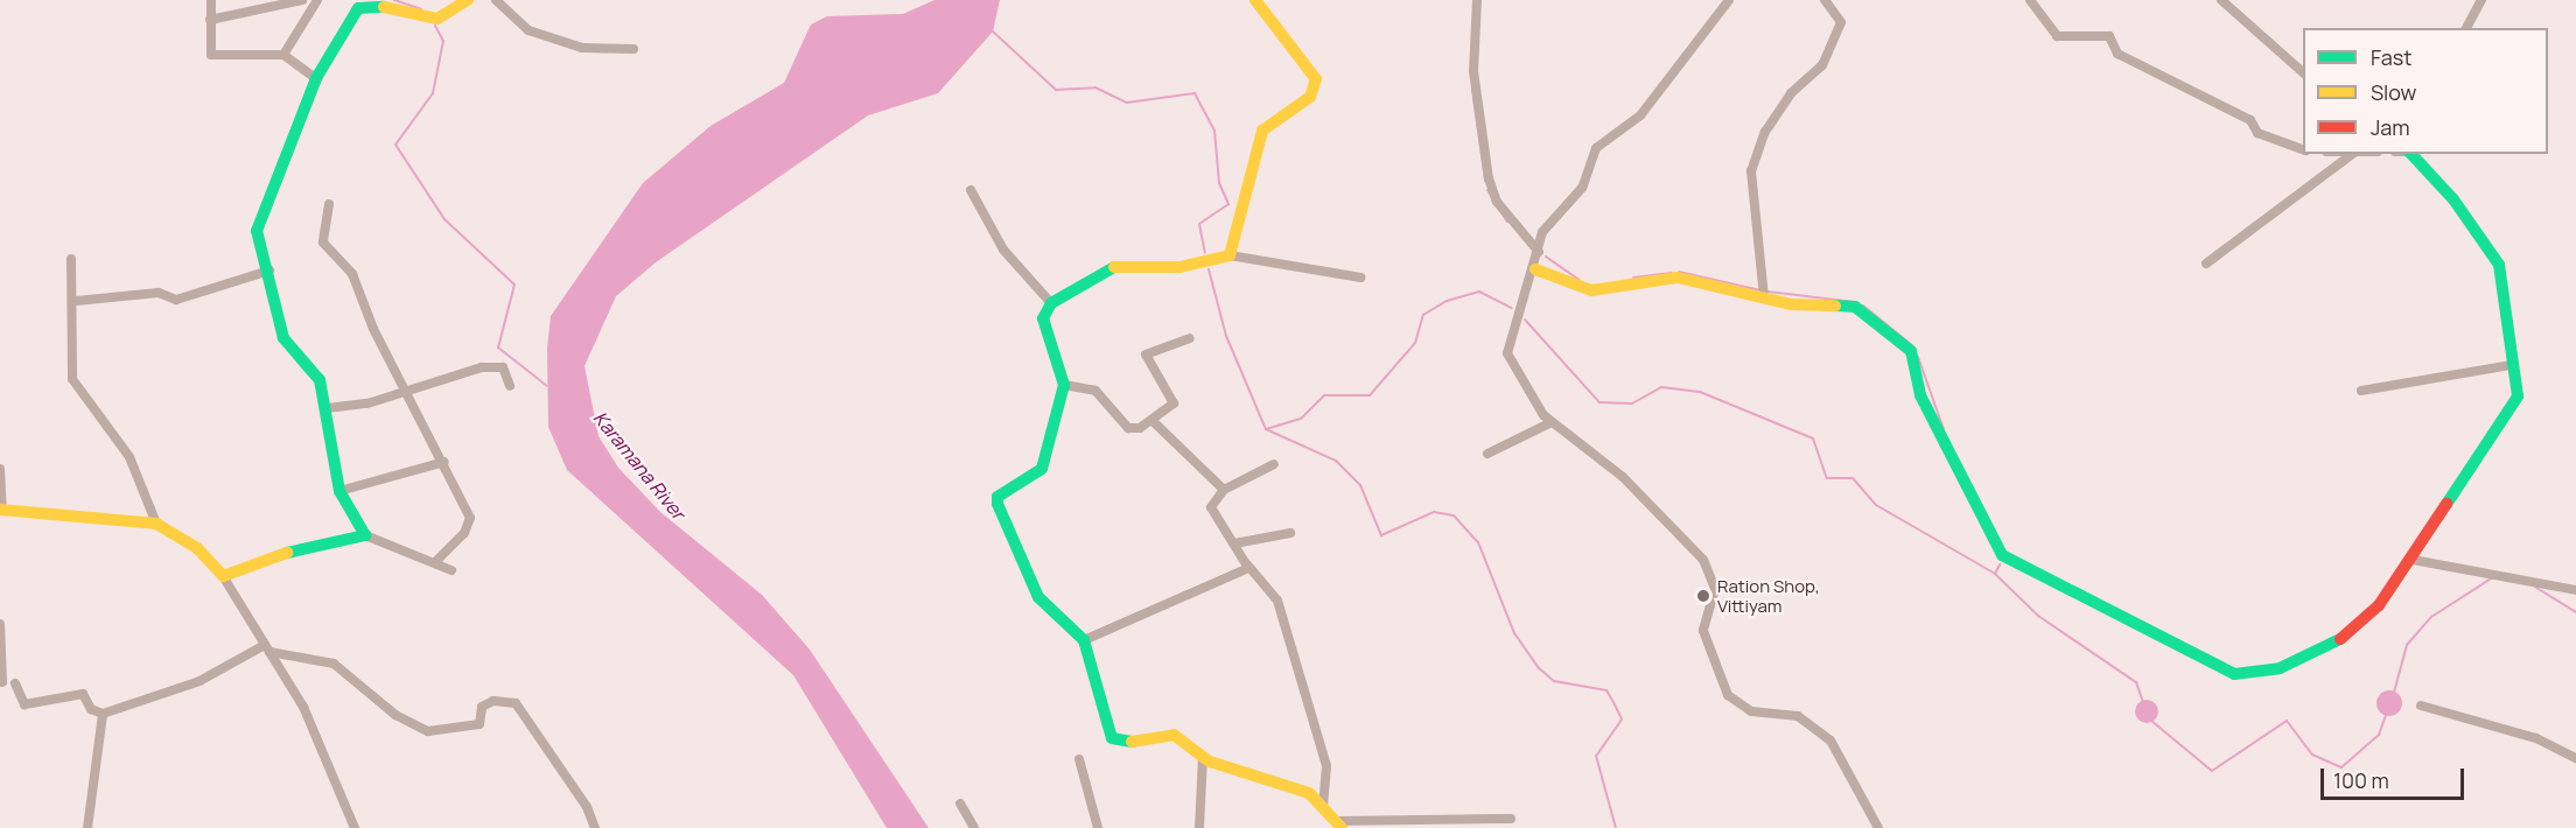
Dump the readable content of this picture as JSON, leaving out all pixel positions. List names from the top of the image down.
{
  "water": ["Karamana River"],
  "places": ["Ration Shop, Vittiyam"],
  "legend": ["Fast", "Slow", "Jam"],
  "scale_bar": "100 m"
}
